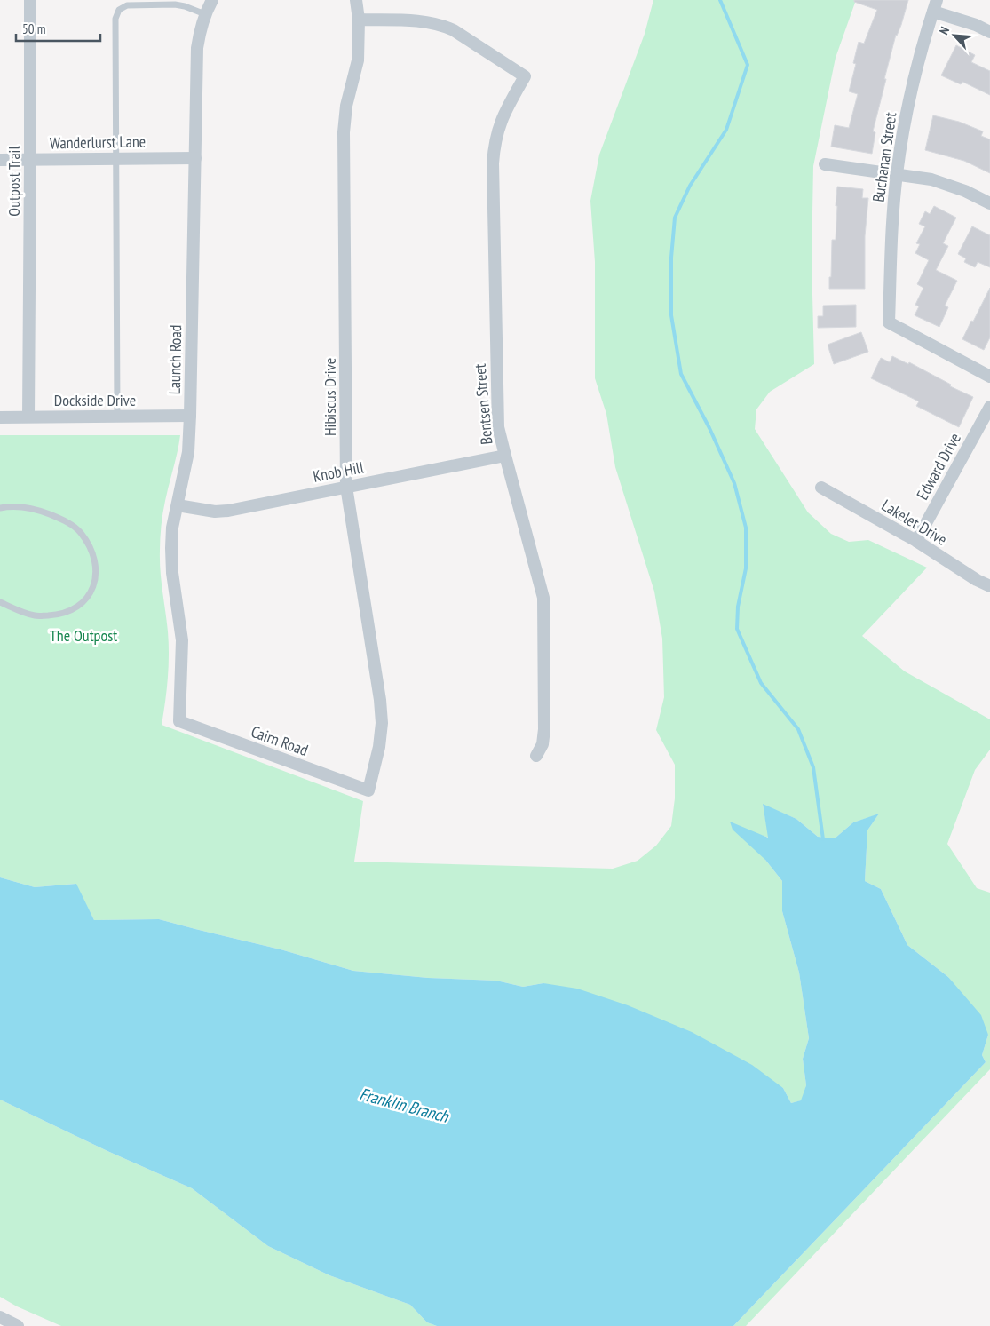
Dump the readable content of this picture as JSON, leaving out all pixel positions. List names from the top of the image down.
{
  "streets": {
    "street": [
      "Wanderlurst Lane",
      "Buchanan Street",
      "Outpost Trail",
      "Launch Road",
      "Hibiscus Drive",
      "Dockside Drive",
      "Bentsen Street",
      "Edward Drive",
      "Knob Hill",
      "Lakelet Drive",
      "Cairn Road"
    ]
  },
  "crossings": [
    ["Wanderlurst Lane", "Outpost Trail"],
    ["Wanderlurst Lane", "Launch Road"],
    ["Outpost Trail", "Dockside Drive"],
    ["Launch Road", "Dockside Drive"],
    ["Launch Road", "Knob Hill"],
    ["Launch Road", "Cairn Road"],
    ["Hibiscus Drive", "Bentsen Street"],
    ["Hibiscus Drive", "Knob Hill"],
    ["Hibiscus Drive", "Cairn Road"],
    ["Bentsen Street", "Knob Hill"],
    ["Edward Drive", "Lakelet Drive"]
  ],
  "water": ["Franklin Branch"],
  "parks": ["The Outpost"],
  "scale_bar": "50 m",
  "north": "top left"
}
